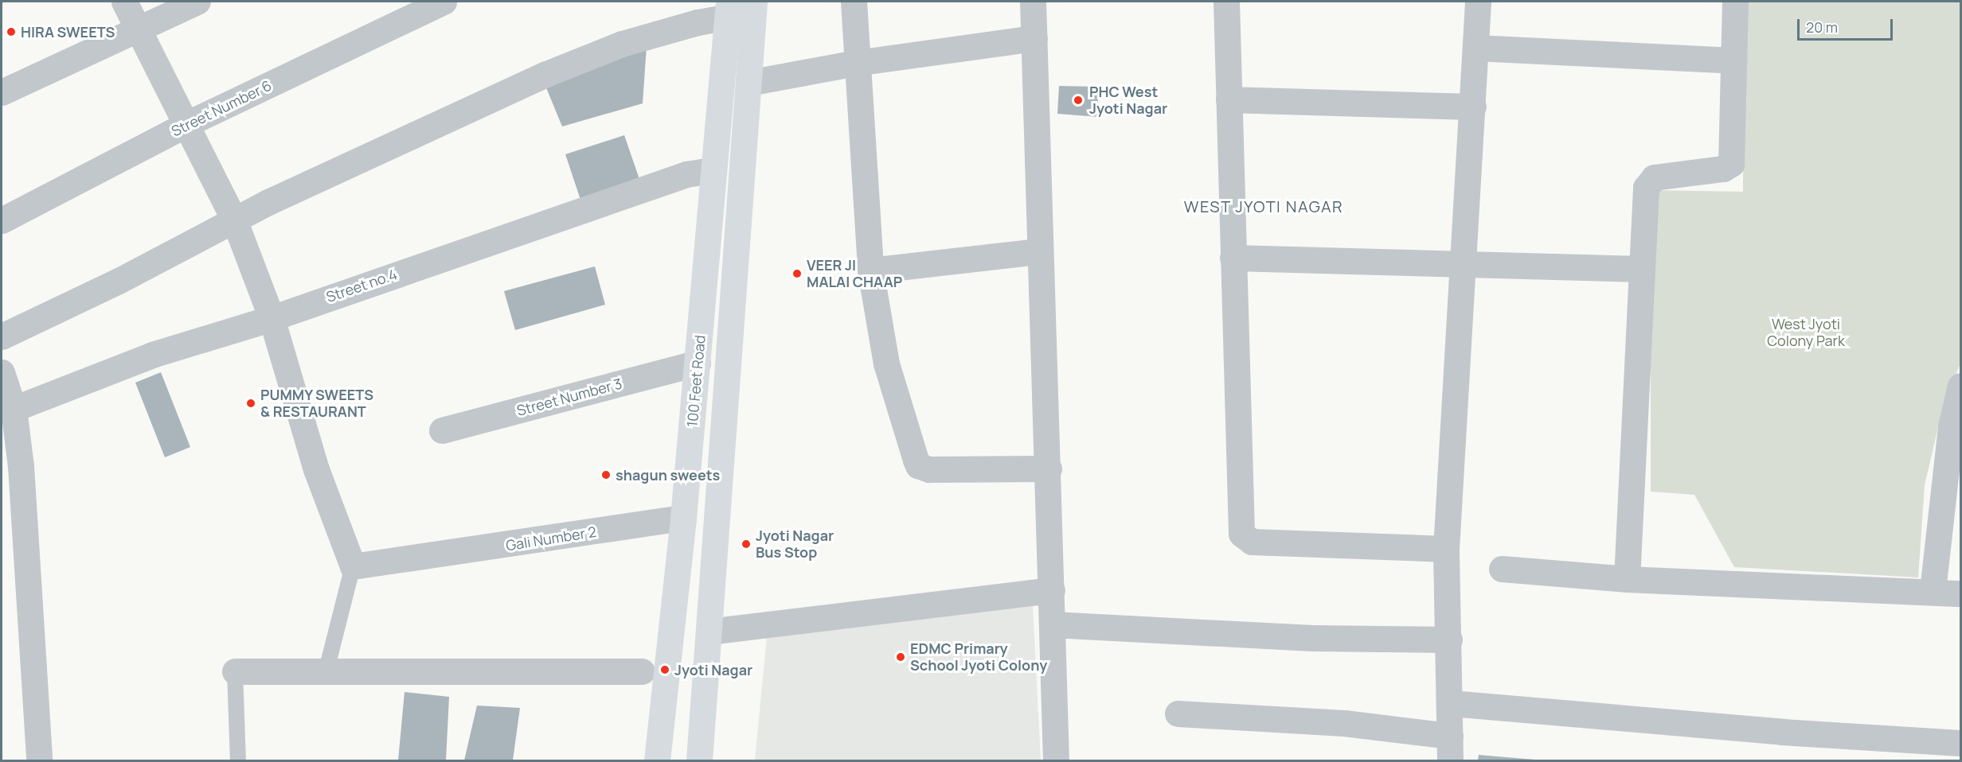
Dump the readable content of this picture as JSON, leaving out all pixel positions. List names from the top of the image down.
{
  "streets": {
    "main road": ["100 Feet Road"],
    "street": [
      "Street Number 6",
      "Street no.4",
      "Street Number 3",
      "Gali Number 2"
    ]
  },
  "crossings": [
    ["Street no.4", "100 Feet Road"],
    ["100 Feet Road", "Street Number 3"],
    ["100 Feet Road", "Gali Number 2"]
  ],
  "districts": ["WEST JYOTI NAGAR"],
  "parks": ["West Jyoti Colony Park"],
  "places": [
    "HIRA SWEETS",
    "PHC West Jyoti Nagar",
    "VEER JI MALAI CHAAP",
    "PUMMY SWEETS & RESTAURANT",
    "shagun sweets",
    "Jyoti Nagar Bus Stop",
    "EDMC Primary School Jyoti Colony",
    "Jyoti Nagar"
  ],
  "scale_bar": "20 m"
}
